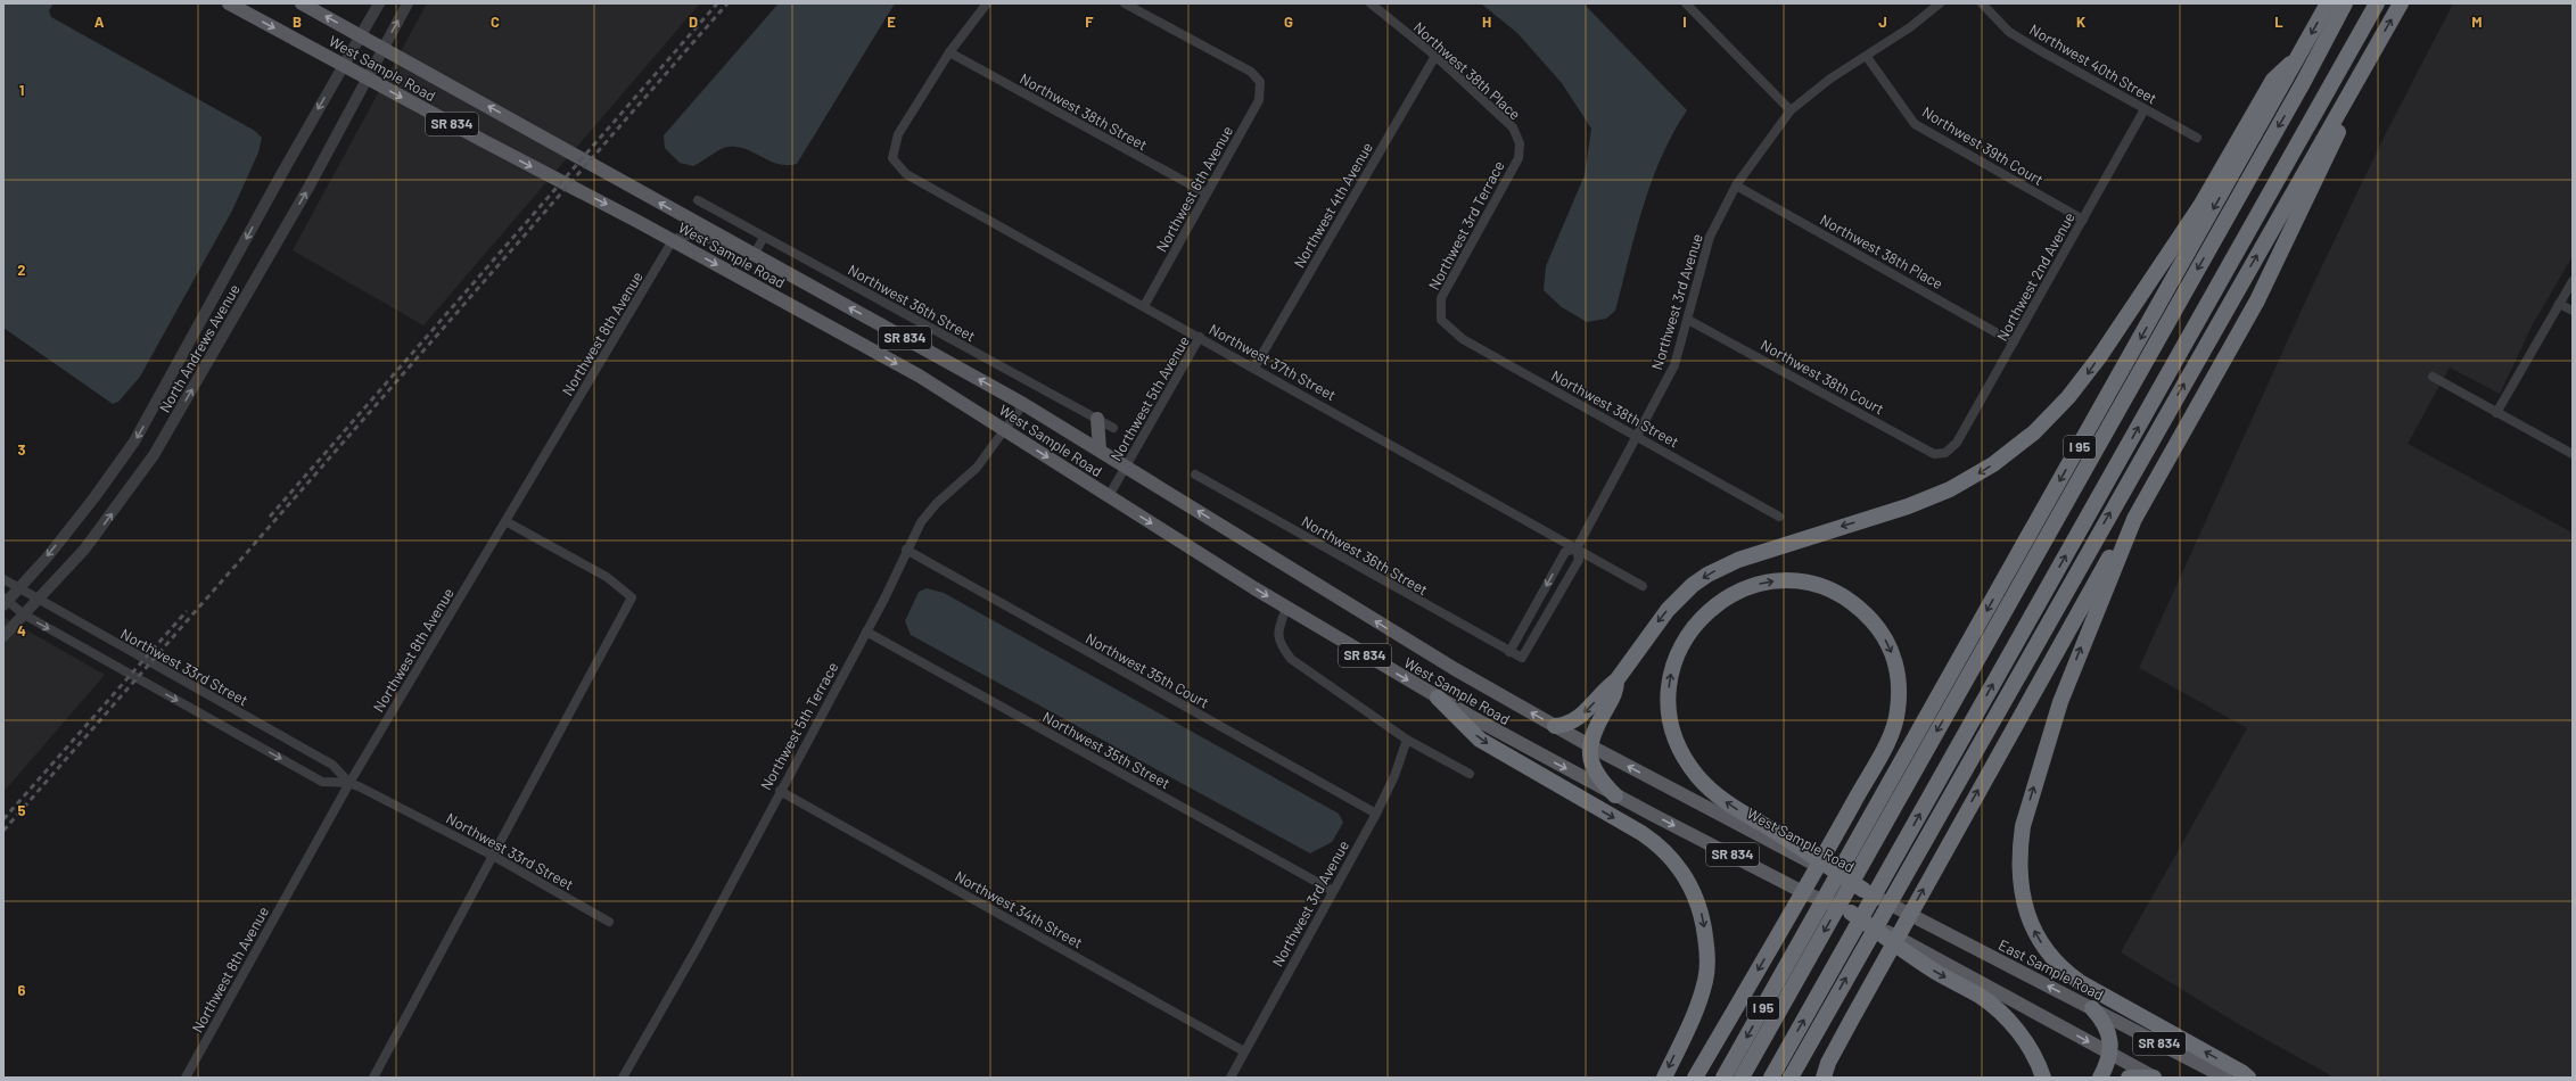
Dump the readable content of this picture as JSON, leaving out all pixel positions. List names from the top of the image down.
{
  "streets": {
    "highway": ["I 95"],
    "main road": ["West Sample Road", "SR 834", "East Sample Road"],
    "street": [
      "Northwest 40th Street",
      "Northwest 38th Place",
      "Northwest 38th Street",
      "Northwest 39th Court",
      "Northwest 6th Avenue",
      "Northwest 4th Avenue",
      "Northwest 3rd Terrace",
      "Northwest 2nd Avenue",
      "Northwest 3rd Avenue",
      "Northwest 36th Street",
      "Northwest 8th Avenue",
      "North Andrews Avenue",
      "Northwest 37th Street",
      "Northwest 38th Court",
      "Northwest 5th Avenue",
      "Northwest 33rd Street",
      "Northwest 35th Court",
      "Northwest 5th Terrace",
      "Northwest 35th Street",
      "Northwest 34th Street"
    ]
  },
  "crossings": [
    ["Northwest 40th Street", "Northwest 2nd Avenue"],
    ["West Sample Road", "SR 834"],
    ["West Sample Road", "Northwest 8th Avenue"],
    ["West Sample Road", "North Andrews Avenue"],
    ["West Sample Road", "Northwest 5th Avenue"],
    ["West Sample Road", "Northwest 5th Terrace"],
    ["West Sample Road", "East Sample Road"],
    ["Northwest 38th Place", "Northwest 4th Avenue"],
    ["Northwest 38th Place", "Northwest 3rd Terrace"],
    ["Northwest 38th Place", "Northwest 2nd Avenue"],
    ["Northwest 38th Place", "Northwest 3rd Avenue"],
    ["Northwest 38th Street", "Northwest 6th Avenue"],
    ["Northwest 38th Street", "Northwest 3rd Terrace"],
    ["Northwest 38th Street", "Northwest 3rd Avenue"],
    ["Northwest 38th Street", "Northwest 37th Street"],
    ["Northwest 39th Court", "Northwest 2nd Avenue"],
    ["Northwest 39th Court", "Northwest 3rd Avenue"],
    ["Northwest 6th Avenue", "Northwest 37th Street"],
    ["Northwest 4th Avenue", "Northwest 37th Street"],
    ["Northwest 2nd Avenue", "Northwest 38th Court"],
    ["Northwest 3rd Avenue", "Northwest 36th Street"],
    ["Northwest 3rd Avenue", "Northwest 37th Street"],
    ["Northwest 3rd Avenue", "Northwest 38th Court"],
    ["Northwest 3rd Avenue", "Northwest 35th Court"],
    ["Northwest 3rd Avenue", "Northwest 35th Street"],
    ["Northwest 3rd Avenue", "Northwest 34th Street"],
    ["Northwest 8th Avenue", "Northwest 33rd Street"],
    ["North Andrews Avenue", "Northwest 33rd Street"],
    ["Northwest 37th Street", "Northwest 5th Avenue"],
    ["Northwest 35th Court", "Northwest 5th Terrace"],
    ["Northwest 5th Terrace", "Northwest 35th Street"],
    ["Northwest 5th Terrace", "Northwest 34th Street"]
  ],
  "grid": {
    "columns": [
      "A",
      "B",
      "C",
      "D",
      "E",
      "F",
      "G",
      "H",
      "I",
      "J",
      "K",
      "L",
      "M"
    ],
    "rows": [
      "1",
      "2",
      "3",
      "4",
      "5",
      "6"
    ]
  }
}
